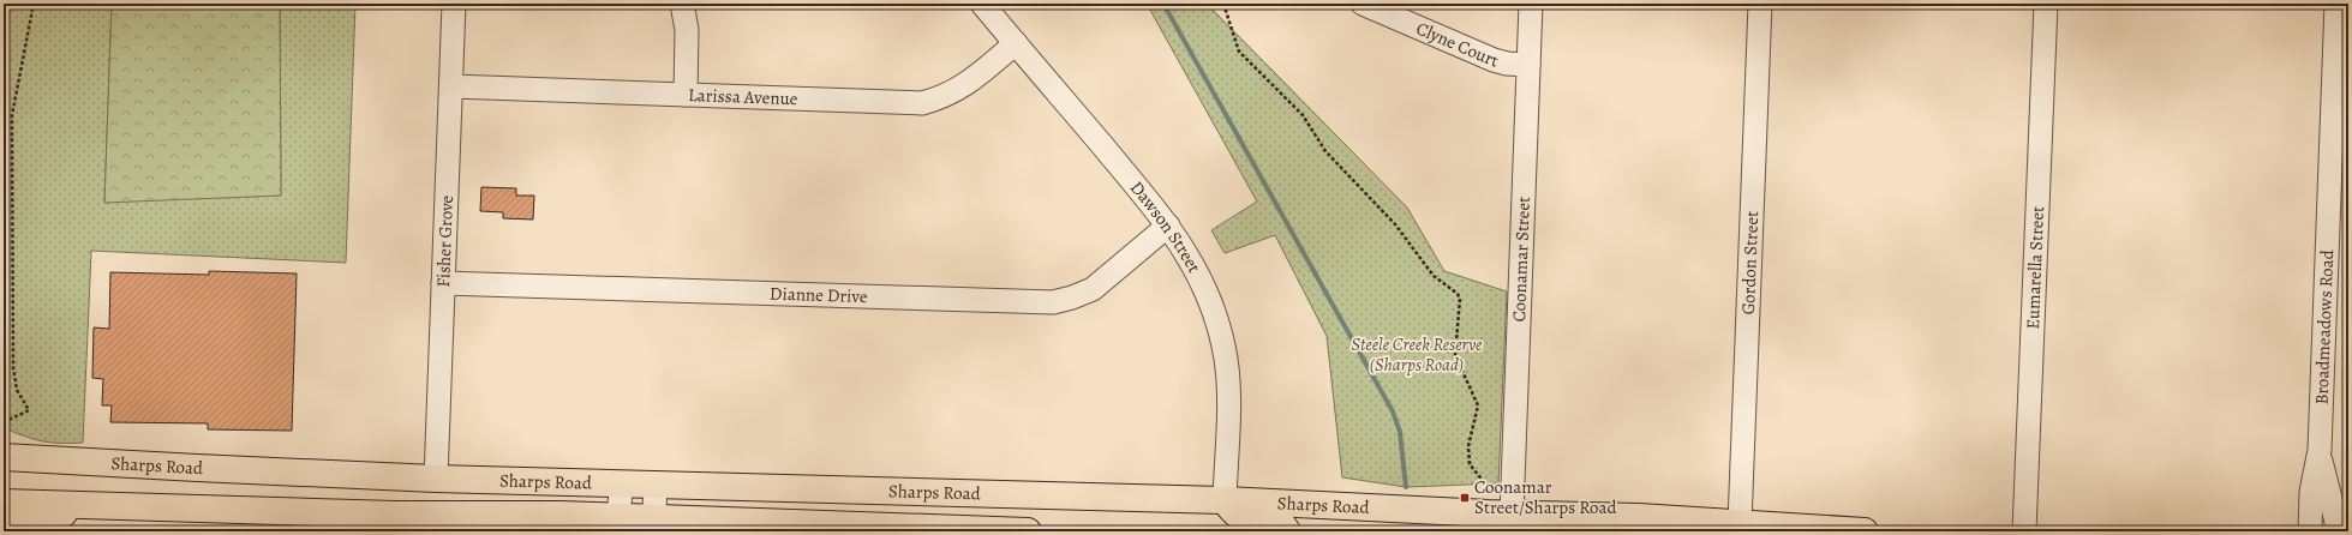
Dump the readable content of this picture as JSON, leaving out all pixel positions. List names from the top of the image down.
{
  "streets": {
    "main road": ["Sharps Road"],
    "street": [
      "Clyne Court",
      "Larissa Avenue",
      "Dawson Street",
      "Fisher Grove",
      "Coonamar Street",
      "Gordon Street",
      "Eumarella Street",
      "Dianne Drive",
      "Broadmeadows Road"
    ]
  },
  "crossings": [
    ["Clyne Court", "Coonamar Street"],
    ["Larissa Avenue", "Dawson Street"],
    ["Larissa Avenue", "Fisher Grove"],
    ["Dawson Street", "Dianne Drive"],
    ["Dawson Street", "Sharps Road"],
    ["Fisher Grove", "Dianne Drive"],
    ["Fisher Grove", "Sharps Road"],
    ["Coonamar Street", "Sharps Road"],
    ["Gordon Street", "Sharps Road"]
  ],
  "parks": ["Steele Creek Reserve (Sharps Road)"],
  "places": {
    "transit": ["Coonamar Street/Sharps Road"]
  }
}
